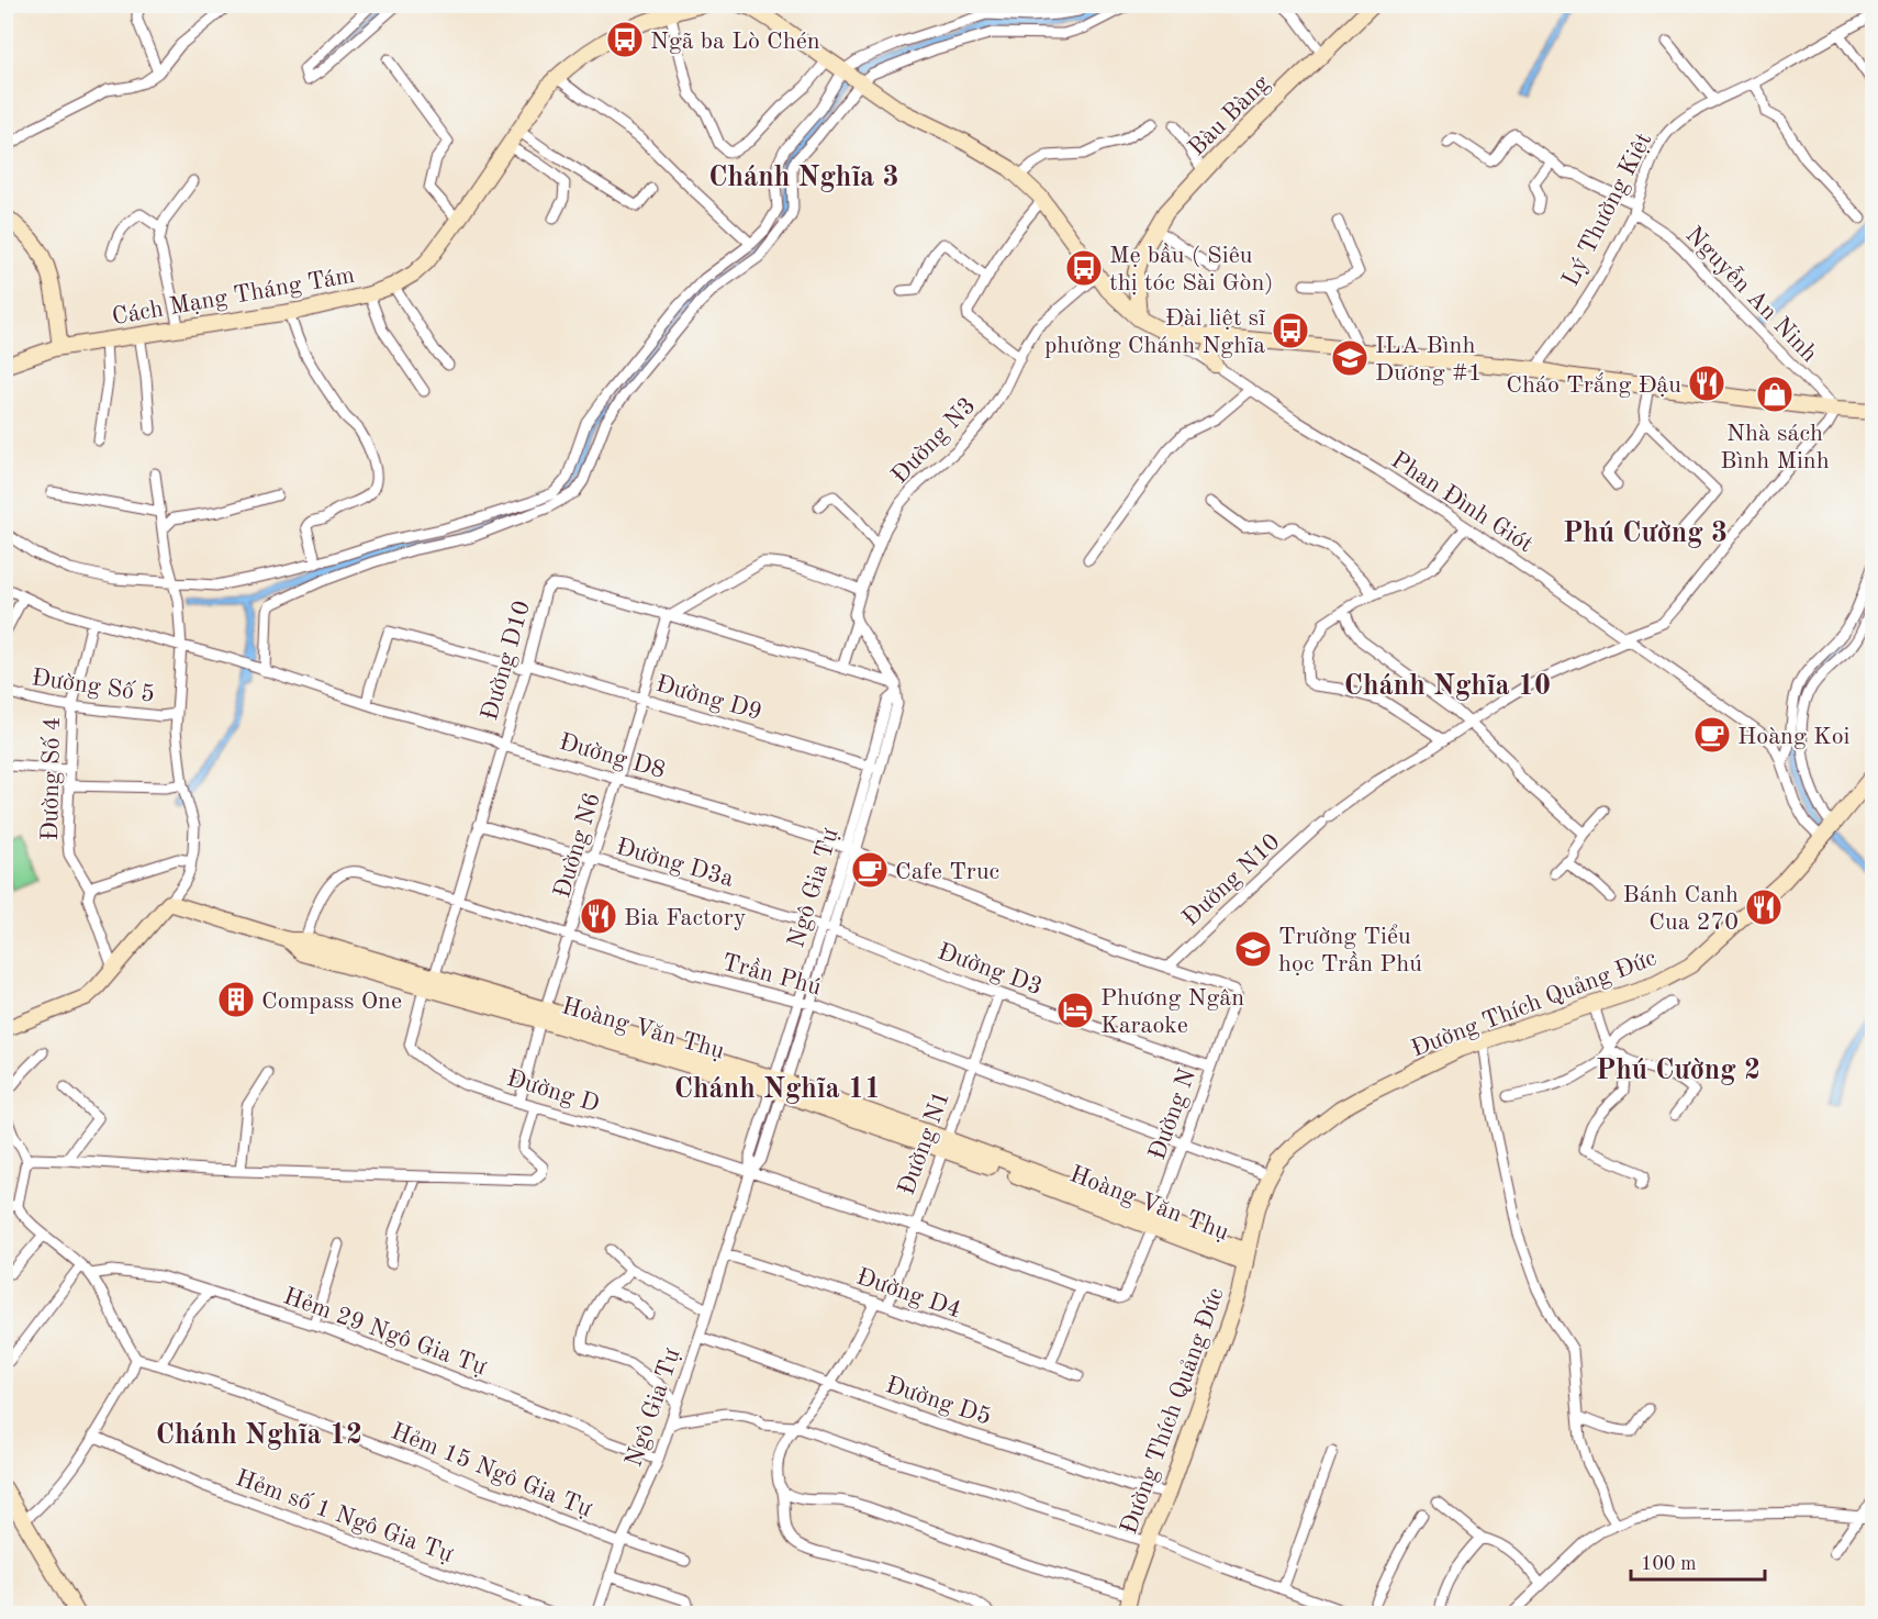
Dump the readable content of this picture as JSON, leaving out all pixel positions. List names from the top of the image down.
{
  "streets": {
    "street": [
      "Bàu Bàng",
      "Lý Thường Kiệt",
      "Nguyễn An Ninh",
      "Cách Mạng Tháng Tám",
      "Đường N3",
      "Phan Đình Giót",
      "Đường D10",
      "Đường Số 5",
      "Đường D9",
      "Đường D8",
      "Đường Số 4",
      "Đường N6",
      "Đường D3a",
      "Đường N10",
      "Ngô Gia Tự",
      "Đường D3",
      "Trần Phú",
      "Đường Thích Quảng Đức",
      "Hoàng Văn Thụ",
      "Đường D",
      "Đường N",
      "Đường N1",
      "Đường D4",
      "Hẻm 29 Ngô Gia Tự",
      "Đường D5",
      "Hẻm 15 Ngô Gia Tự",
      "Hẻm số 1 Ngô Gia Tự"
    ]
  },
  "crossings": [
    ["Lý Thường Kiệt", "Nguyễn An Ninh"],
    ["Nguyễn An Ninh", "Đường N10"],
    ["Đường N3", "Đường D10"],
    ["Phan Đình Giót", "Đường N10"],
    ["Phan Đình Giót", "Đường Thích Quảng Đức"],
    ["Đường D10", "Đường D9"],
    ["Đường D10", "Đường D8"],
    ["Đường D10", "Đường N6"],
    ["Đường D10", "Đường D3a"],
    ["Đường D10", "Ngô Gia Tự"],
    ["Đường D10", "Trần Phú"],
    ["Đường D10", "Hoàng Văn Thụ"],
    ["Đường D10", "Đường D"],
    ["Đường Số 5", "Đường Số 4"],
    ["Đường D9", "Đường D8"],
    ["Đường D9", "Đường N6"],
    ["Đường D9", "Ngô Gia Tự"],
    ["Đường D8", "Đường Số 4"],
    ["Đường D8", "Đường N6"],
    ["Đường D8", "Ngô Gia Tự"],
    ["Đường D8", "Đường N"],
    ["Đường N6", "Đường D3a"],
    ["Đường N6", "Trần Phú"],
    ["Đường N6", "Hoàng Văn Thụ"],
    ["Đường N6", "Đường D"],
    ["Đường D3a", "Ngô Gia Tự"],
    ["Đường D3a", "Đường D3"],
    ["Đường N10", "Đường N"],
    ["Ngô Gia Tự", "Đường D3"],
    ["Ngô Gia Tự", "Trần Phú"],
    ["Ngô Gia Tự", "Hoàng Văn Thụ"],
    ["Ngô Gia Tự", "Đường D"],
    ["Ngô Gia Tự", "Đường N"],
    ["Ngô Gia Tự", "Đường D4"],
    ["Ngô Gia Tự", "Hẻm 29 Ngô Gia Tự"],
    ["Ngô Gia Tự", "Đường D5"],
    ["Ngô Gia Tự", "Hẻm 15 Ngô Gia Tự"],
    ["Đường D3", "Đường N"],
    ["Đường D3", "Đường N1"],
    ["Trần Phú", "Đường Thích Quảng Đức"],
    ["Trần Phú", "Hoàng Văn Thụ"],
    ["Trần Phú", "Đường N"],
    ["Trần Phú", "Đường N1"],
    ["Đường Thích Quảng Đức", "Hoàng Văn Thụ"],
    ["Đường Thích Quảng Đức", "Đường D5"],
    ["Hoàng Văn Thụ", "Đường D"],
    ["Hoàng Văn Thụ", "Đường N"],
    ["Hoàng Văn Thụ", "Đường N1"],
    ["Đường D", "Đường N"],
    ["Đường N", "Đường N1"],
    ["Đường N1", "Đường D4"]
  ],
  "districts": [
    "Chánh Nghĩa 3",
    "Phú Cường 3",
    "Chánh Nghĩa 10",
    "Phú Cường 2",
    "Chánh Nghĩa 11",
    "Chánh Nghĩa 12"
  ],
  "places": {
    "bus stop": ["Ngã ba Lò Chén", "Mẹ bầu ( Siêu thị tóc Sài Gòn)", "Đài liệt sĩ phường Chánh Nghĩa"],
    "school or university": ["ILA Bình Dương #1", "Trường Tiểu học Trần Phú"],
    "restaurant": ["Cháo Trắng Đậu", "Bánh Canh Cua 270", "Bia Factory"],
    "shop": ["Nhà sách Bình Minh"],
    "cafe": ["Hoàng Koi", "Cafe Truc"],
    "building": ["Compass One"],
    "hotel": ["Phương Ngân Karaoke"]
  },
  "scale_bar": "100 m"
}
